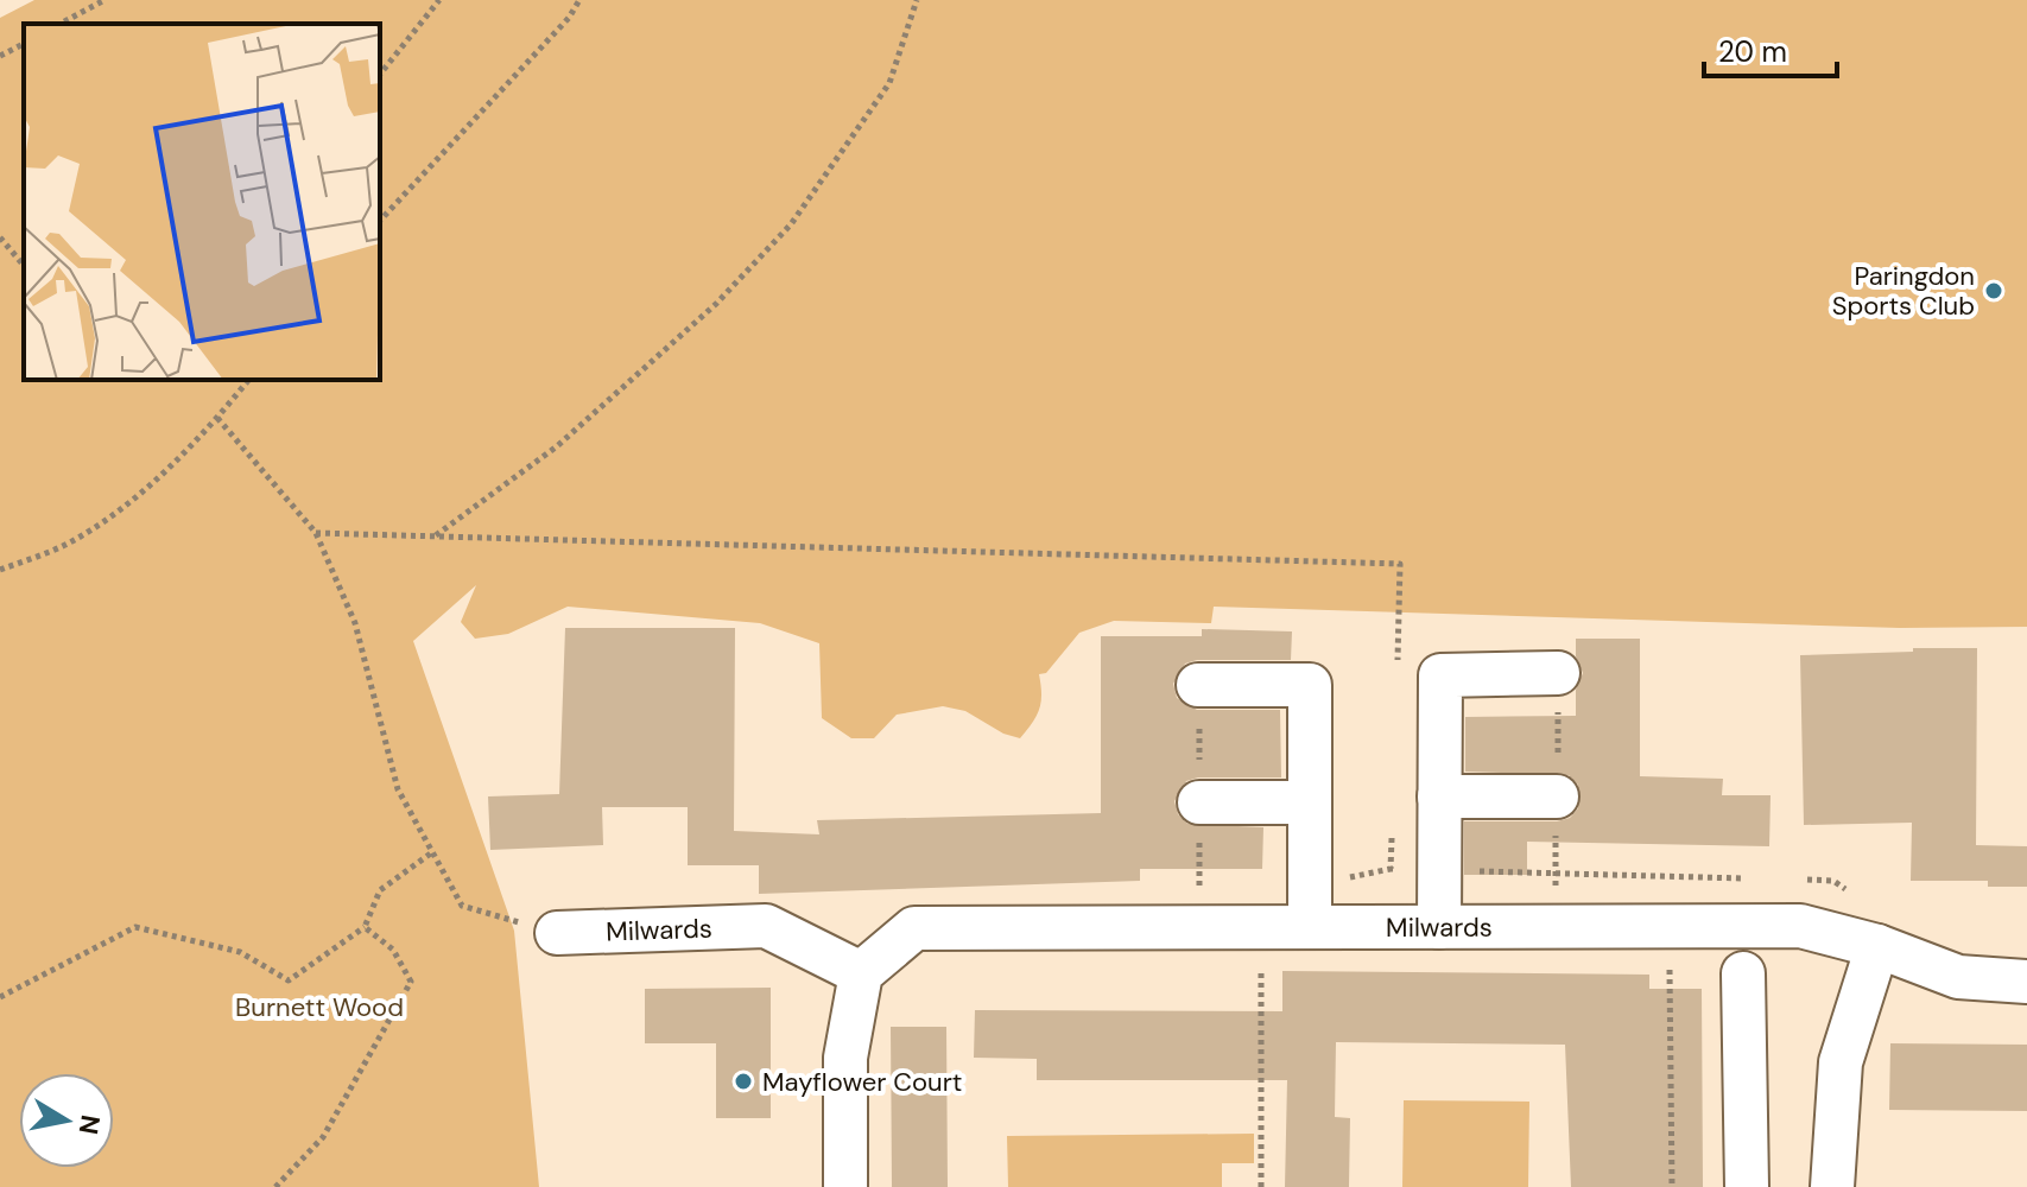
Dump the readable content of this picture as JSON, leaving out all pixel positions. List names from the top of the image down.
{
  "streets": {
    "street": ["Milwards"]
  },
  "parks": ["Burnett Wood"],
  "places": ["Paringdon Sports Club", "Mayflower Court"],
  "scale_bar": "20 m",
  "north": "right"
}
